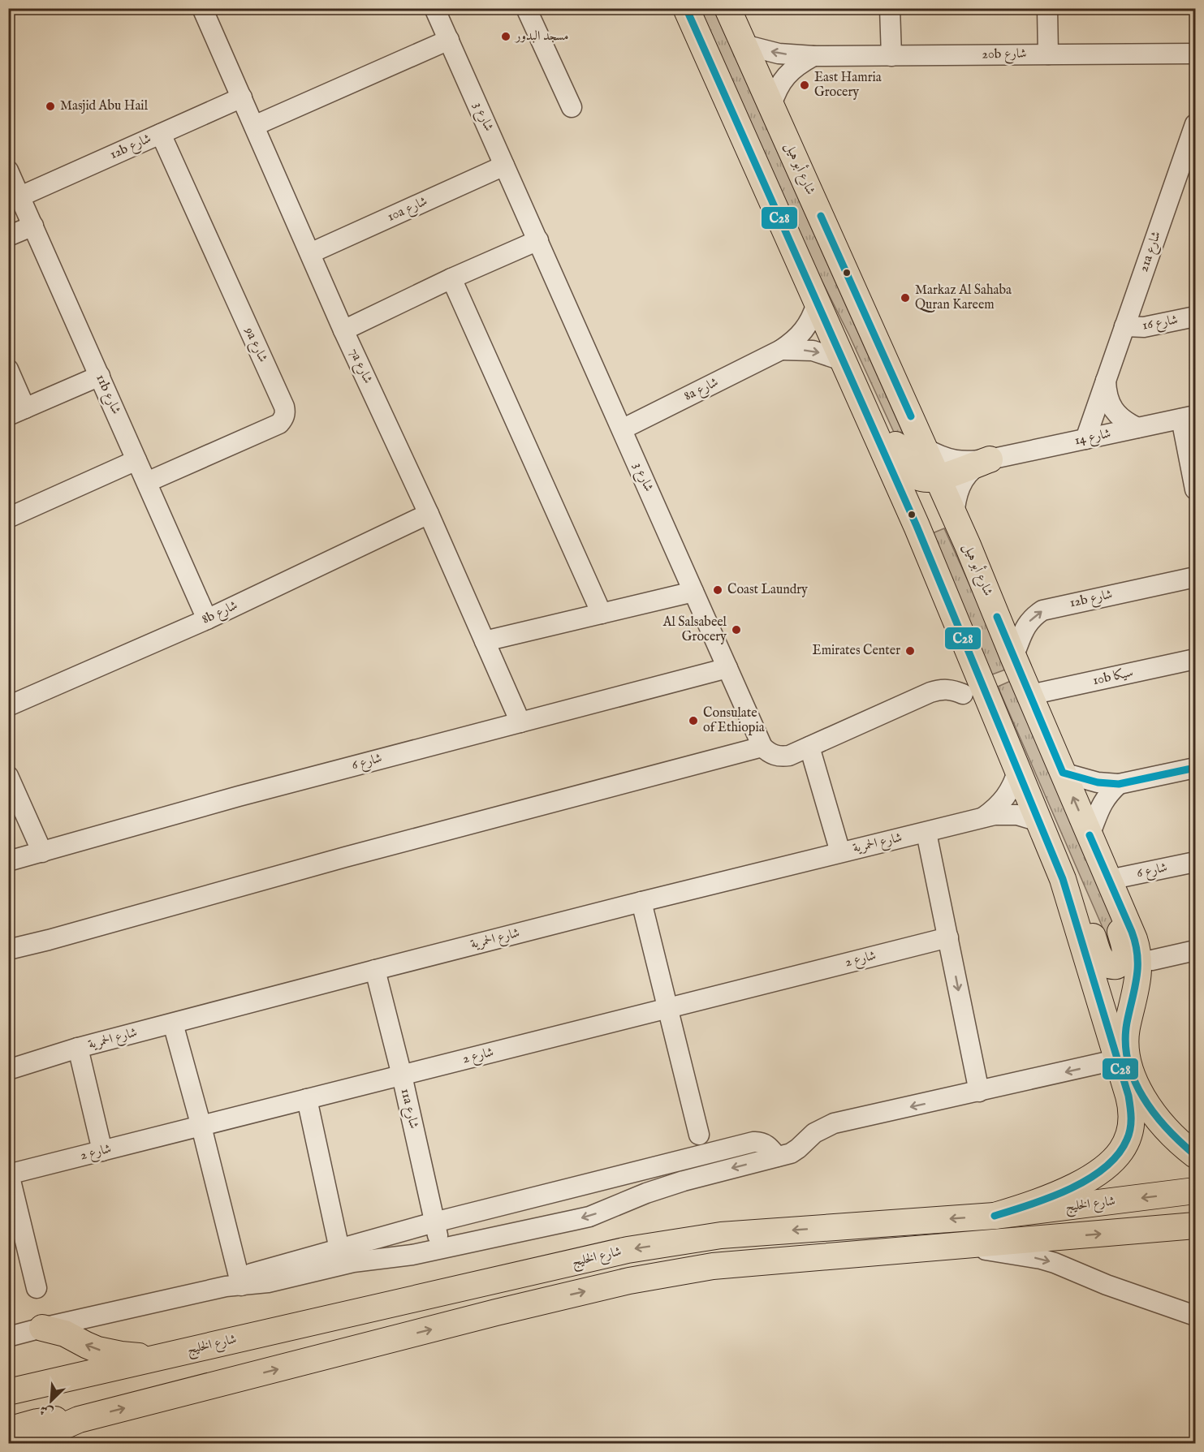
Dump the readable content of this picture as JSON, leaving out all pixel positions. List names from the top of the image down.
{
  "streets": {
    "main road": ["شارع أبو هيل", "شارع الخليج"],
    "street": [
      "20b شارع",
      "شارع 3",
      "12b شارع",
      "10a شارع",
      "21a شارع",
      "شارع 16",
      "9a شارع",
      "7a شارع",
      "8a شارع",
      "11b شارع",
      "شارع 14",
      "8b شارع",
      "10b سيكا",
      "شارع 6",
      "شارع الحمرية",
      "شارع 2",
      "11a شارع"
    ]
  },
  "crossings": [
    ["20b شارع", "شارع أبو هيل"],
    ["شارع 3", "10a شارع"],
    ["شارع 3", "8a شارع"],
    ["شارع 3", "شارع 6"],
    ["12b شارع", "شارع أبو هيل"],
    ["12b شارع", "9a شارع"],
    ["12b شارع", "7a شارع"],
    ["12b شارع", "11b شارع"],
    ["شارع أبو هيل", "شارع 14"],
    ["شارع أبو هيل", "10b سيكا"],
    ["شارع أبو هيل", "شارع 6"],
    ["10a شارع", "7a شارع"],
    ["21a شارع", "شارع 16"],
    ["21a شارع", "شارع 14"],
    ["9a شارع", "11b شارع"],
    ["7a شارع", "8b شارع"],
    ["7a شارع", "شارع 6"],
    ["11b شارع", "8b شارع"],
    ["شارع الحمرية", "11a شارع"],
    ["شارع 2", "11a شارع"]
  ],
  "one_way": ["12b شارع"],
  "places": [
    "مسجد البدور",
    "East Hamria Grocery",
    "Masjid Abu Hail",
    "Markaz Al Sahaba Quran Kareem",
    "Coast Laundry",
    "Al Salsabeel Grocery",
    "Emirates Center",
    "Consulate of Ethiopia"
  ],
  "lines": ["transit line C28"],
  "north": "bottom left"
}
